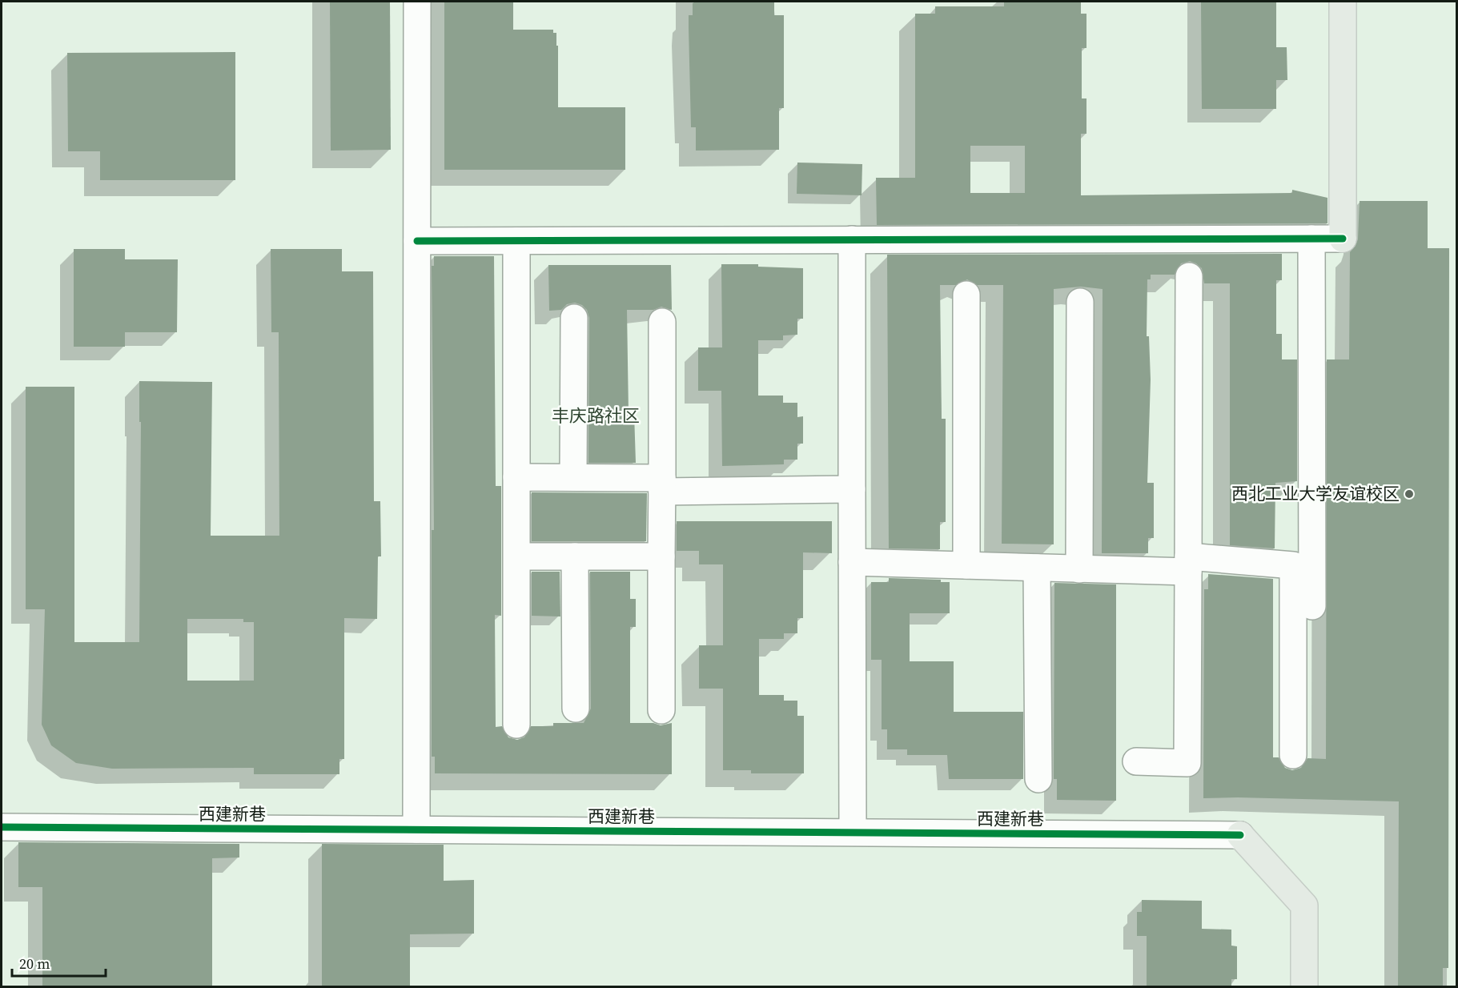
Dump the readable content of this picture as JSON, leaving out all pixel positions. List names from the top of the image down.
{
  "streets": {
    "street": ["西建新巷"]
  },
  "districts": ["丰庆路社区"],
  "places": ["西北工业大学友谊校区"],
  "scale_bar": "20 m"
}
